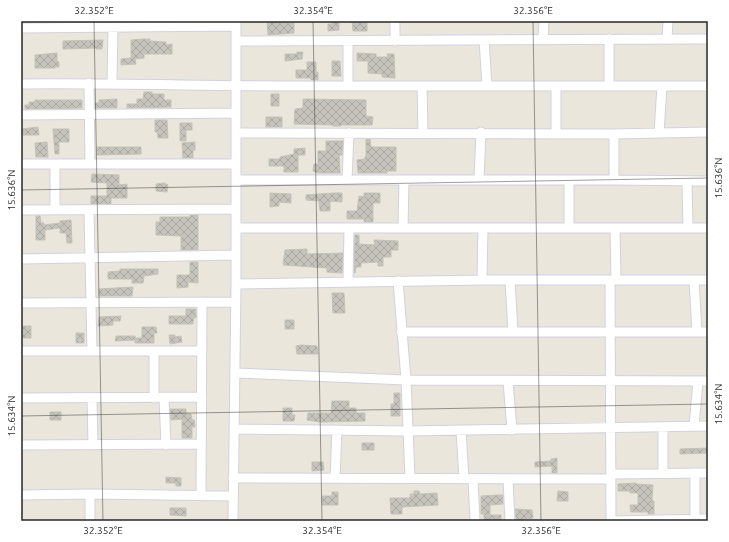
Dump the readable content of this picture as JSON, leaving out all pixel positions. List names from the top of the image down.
{
  "coordinates": [
    "32.352°E",
    "32.354°E",
    "32.356°E",
    "15.636°N",
    "15.634°N"
  ]
}
